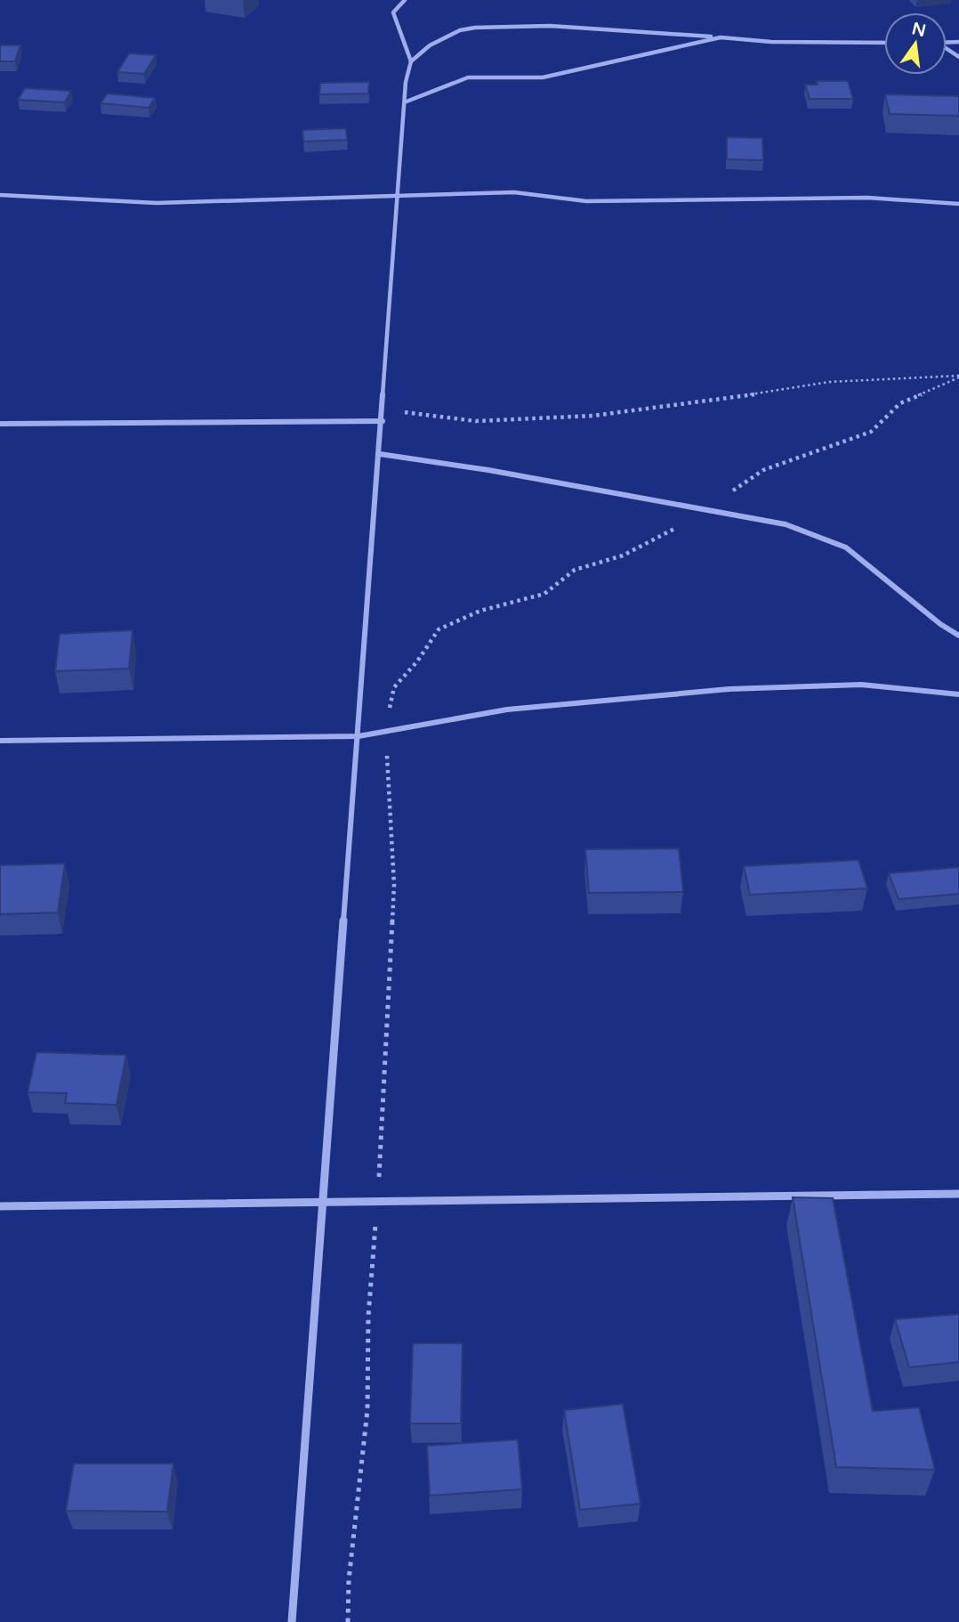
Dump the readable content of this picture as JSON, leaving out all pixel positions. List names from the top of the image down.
{
  "north": "top"
}
